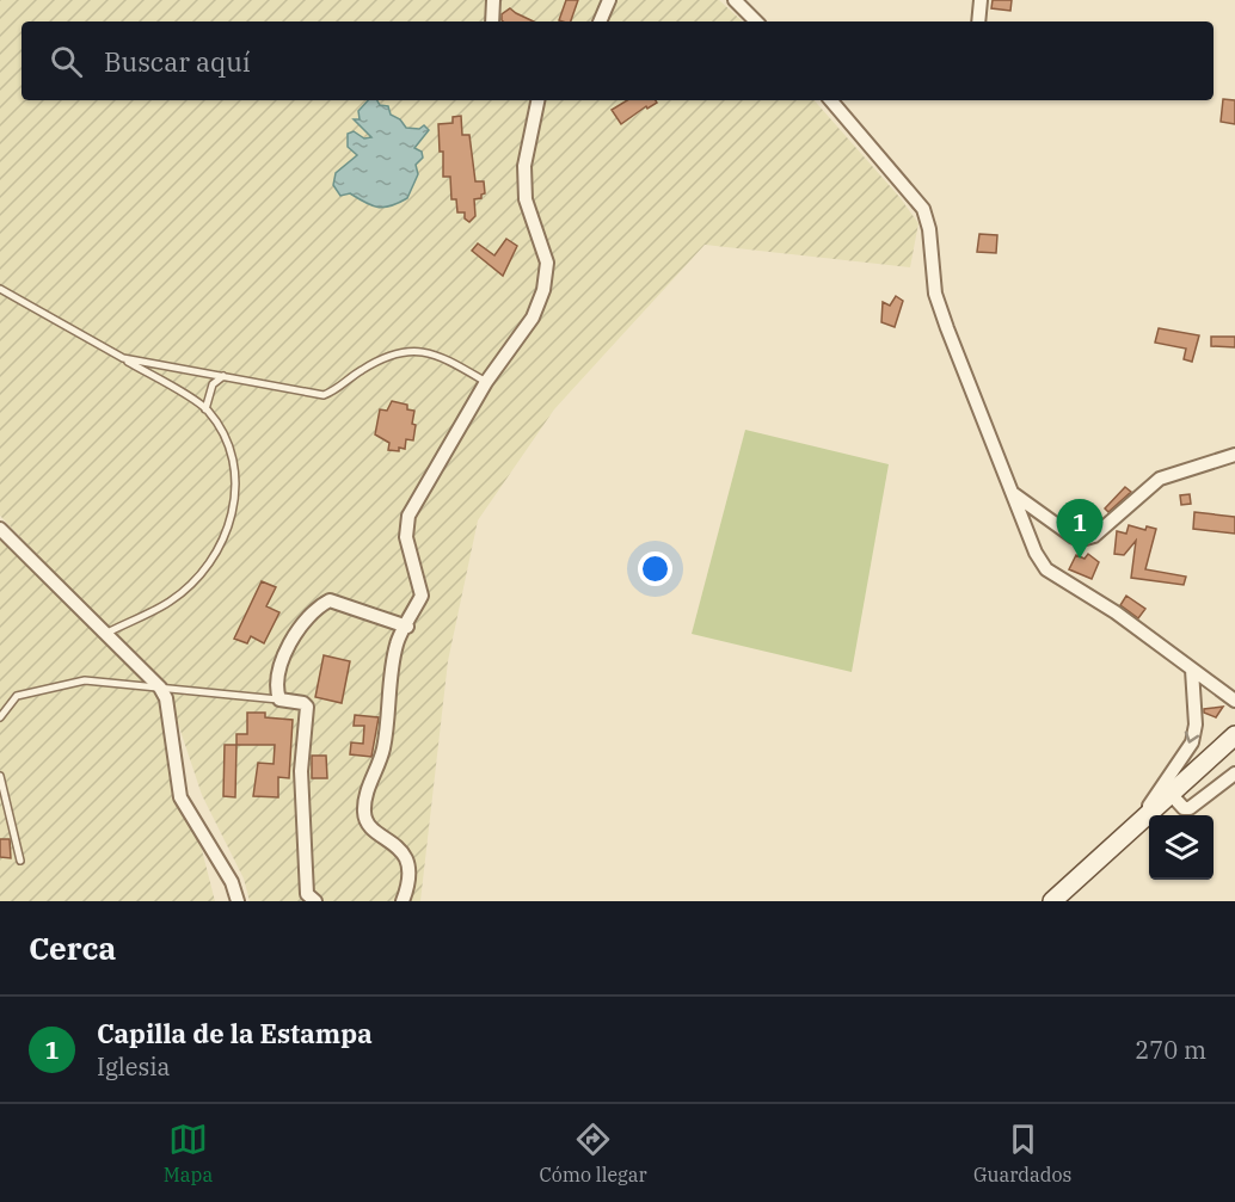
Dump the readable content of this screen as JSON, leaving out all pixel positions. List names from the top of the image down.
{
  "page": {
    "search": "Buscar aquí",
    "pins": "1",
    "heading": "Cerca",
    "list": [
      {
        "mark": "1",
        "name": "Capilla de la Estampa",
        "note": "Iglesia",
        "value": "270 m"
      }
    ],
    "nav": ["Mapa", "Cómo llegar", "Guardados"]
  }
}
